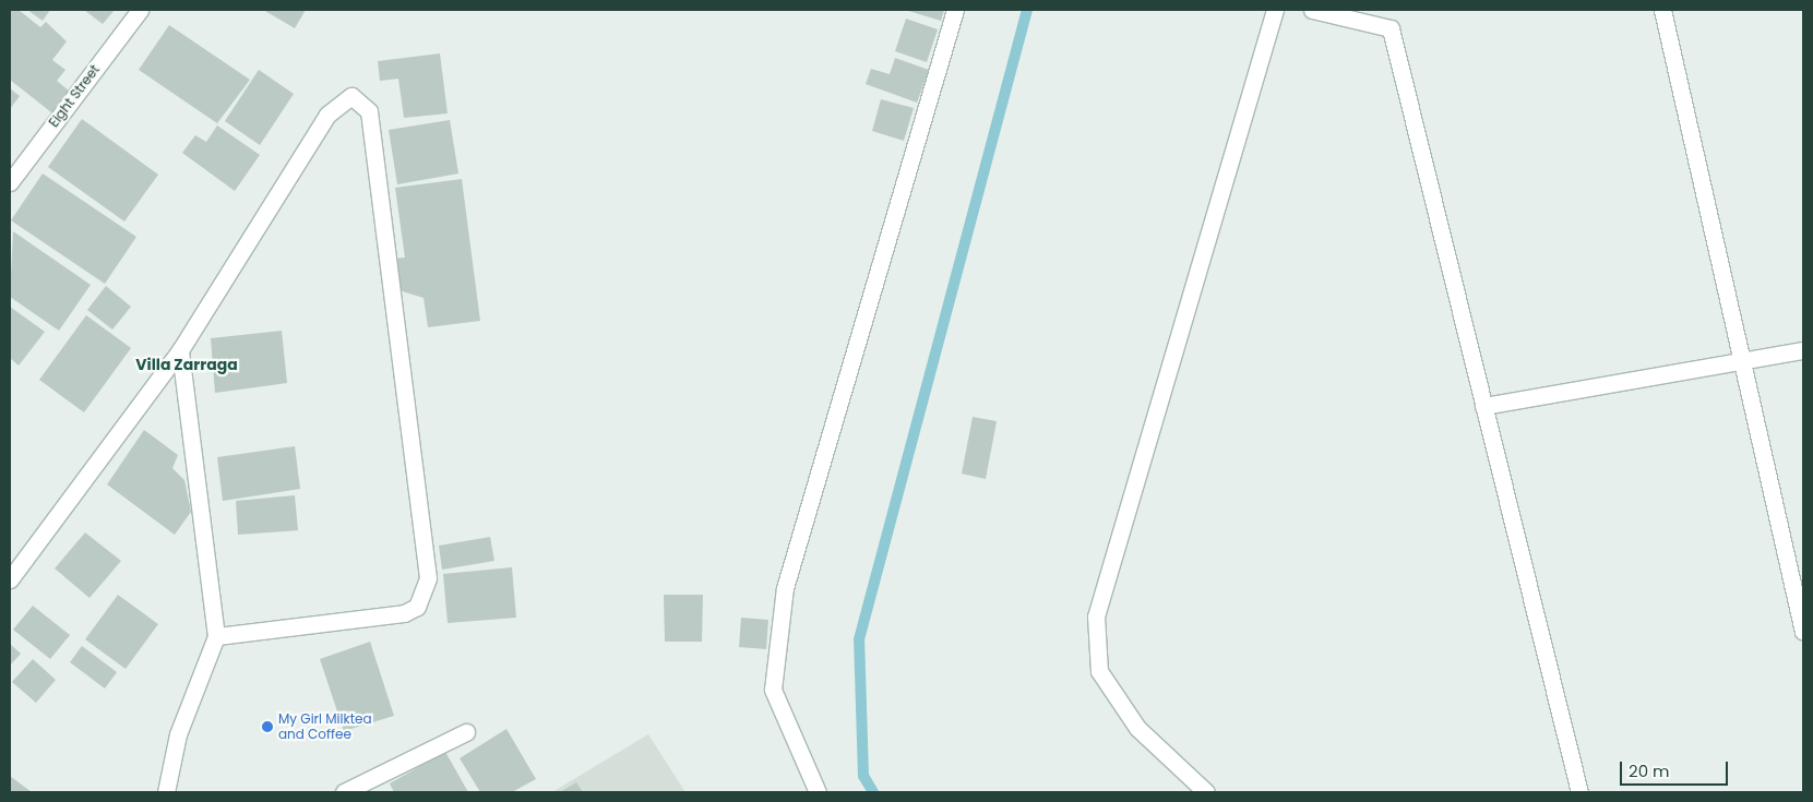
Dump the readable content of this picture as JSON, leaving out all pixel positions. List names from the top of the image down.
{
  "streets": {
    "street": ["Eight Street"]
  },
  "districts": ["Villa Zarraga"],
  "places": ["My Girl Milktea and Coffee"],
  "scale_bar": "20 m"
}
